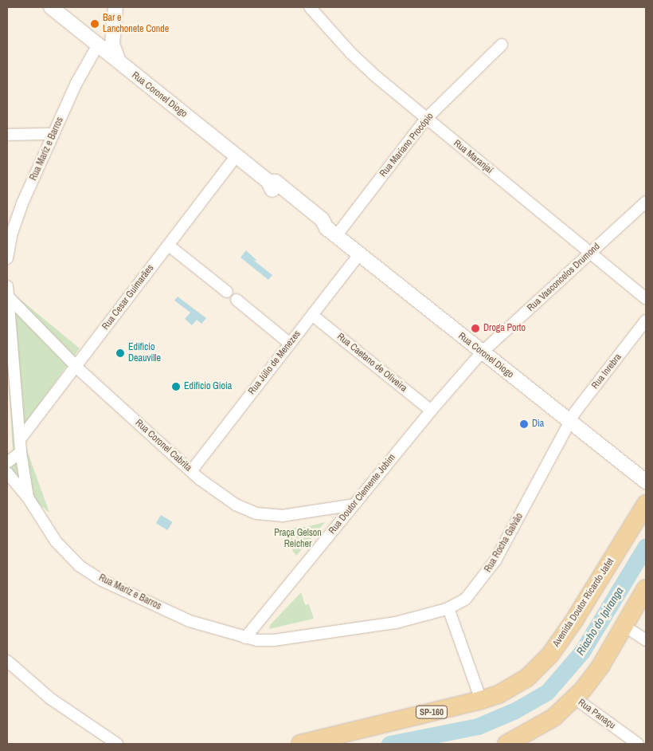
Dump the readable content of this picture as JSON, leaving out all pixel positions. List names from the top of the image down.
{
  "streets": {
    "main road": ["Avenida Doutor Ricardo Jafet", "SP-160"],
    "street": [
      "Rua Coronel Diogo",
      "Rua Mariano Procópio",
      "Rua Mariz e Barros",
      "Rua Maranjaí",
      "Rua Vasconcelos Drumond",
      "Rua Cesar Guimarães",
      "Rua Júlio de Menezes",
      "Rua Caetano de Oliveira",
      "Rua Inrebra",
      "Rua Coronel Cabrita",
      "Rua Doutor Clemente Jobim",
      "Rua Rocha Galvão",
      "Rua Panaçu"
    ]
  },
  "crossings": [
    ["Rua Coronel Diogo", "Rua Mariano Procópio"],
    ["Rua Coronel Diogo", "Rua Mariz e Barros"],
    ["Rua Coronel Diogo", "Rua Vasconcelos Drumond"],
    ["Rua Coronel Diogo", "Rua Cesar Guimarães"],
    ["Rua Coronel Diogo", "Rua Júlio de Menezes"],
    ["Rua Coronel Diogo", "Rua Inrebra"],
    ["Rua Coronel Diogo", "Rua Doutor Clemente Jobim"],
    ["Rua Coronel Diogo", "Rua Rocha Galvão"],
    ["Rua Mariano Procópio", "Rua Maranjaí"],
    ["Rua Mariz e Barros", "Rua Cesar Guimarães"],
    ["Rua Mariz e Barros", "Rua Coronel Cabrita"],
    ["Rua Mariz e Barros", "Rua Doutor Clemente Jobim"],
    ["Rua Mariz e Barros", "Rua Rocha Galvão"],
    ["Rua Maranjaí", "Rua Vasconcelos Drumond"],
    ["Rua Vasconcelos Drumond", "Rua Doutor Clemente Jobim"],
    ["Rua Cesar Guimarães", "Rua Coronel Cabrita"],
    ["Rua Júlio de Menezes", "Rua Caetano de Oliveira"],
    ["Rua Júlio de Menezes", "Rua Coronel Cabrita"],
    ["Rua Caetano de Oliveira", "Rua Doutor Clemente Jobim"],
    ["Rua Inrebra", "Rua Rocha Galvão"],
    ["Rua Coronel Cabrita", "Rua Doutor Clemente Jobim"]
  ],
  "water": ["Riacho do Ipiranga"],
  "parks": ["Praça Gelson Reicher"],
  "places": [
    "Bar e Lanchonete Conde",
    "Droga Porto",
    "Edificio Deauville",
    "Edificio Gioia",
    "Dia"
  ]
}
